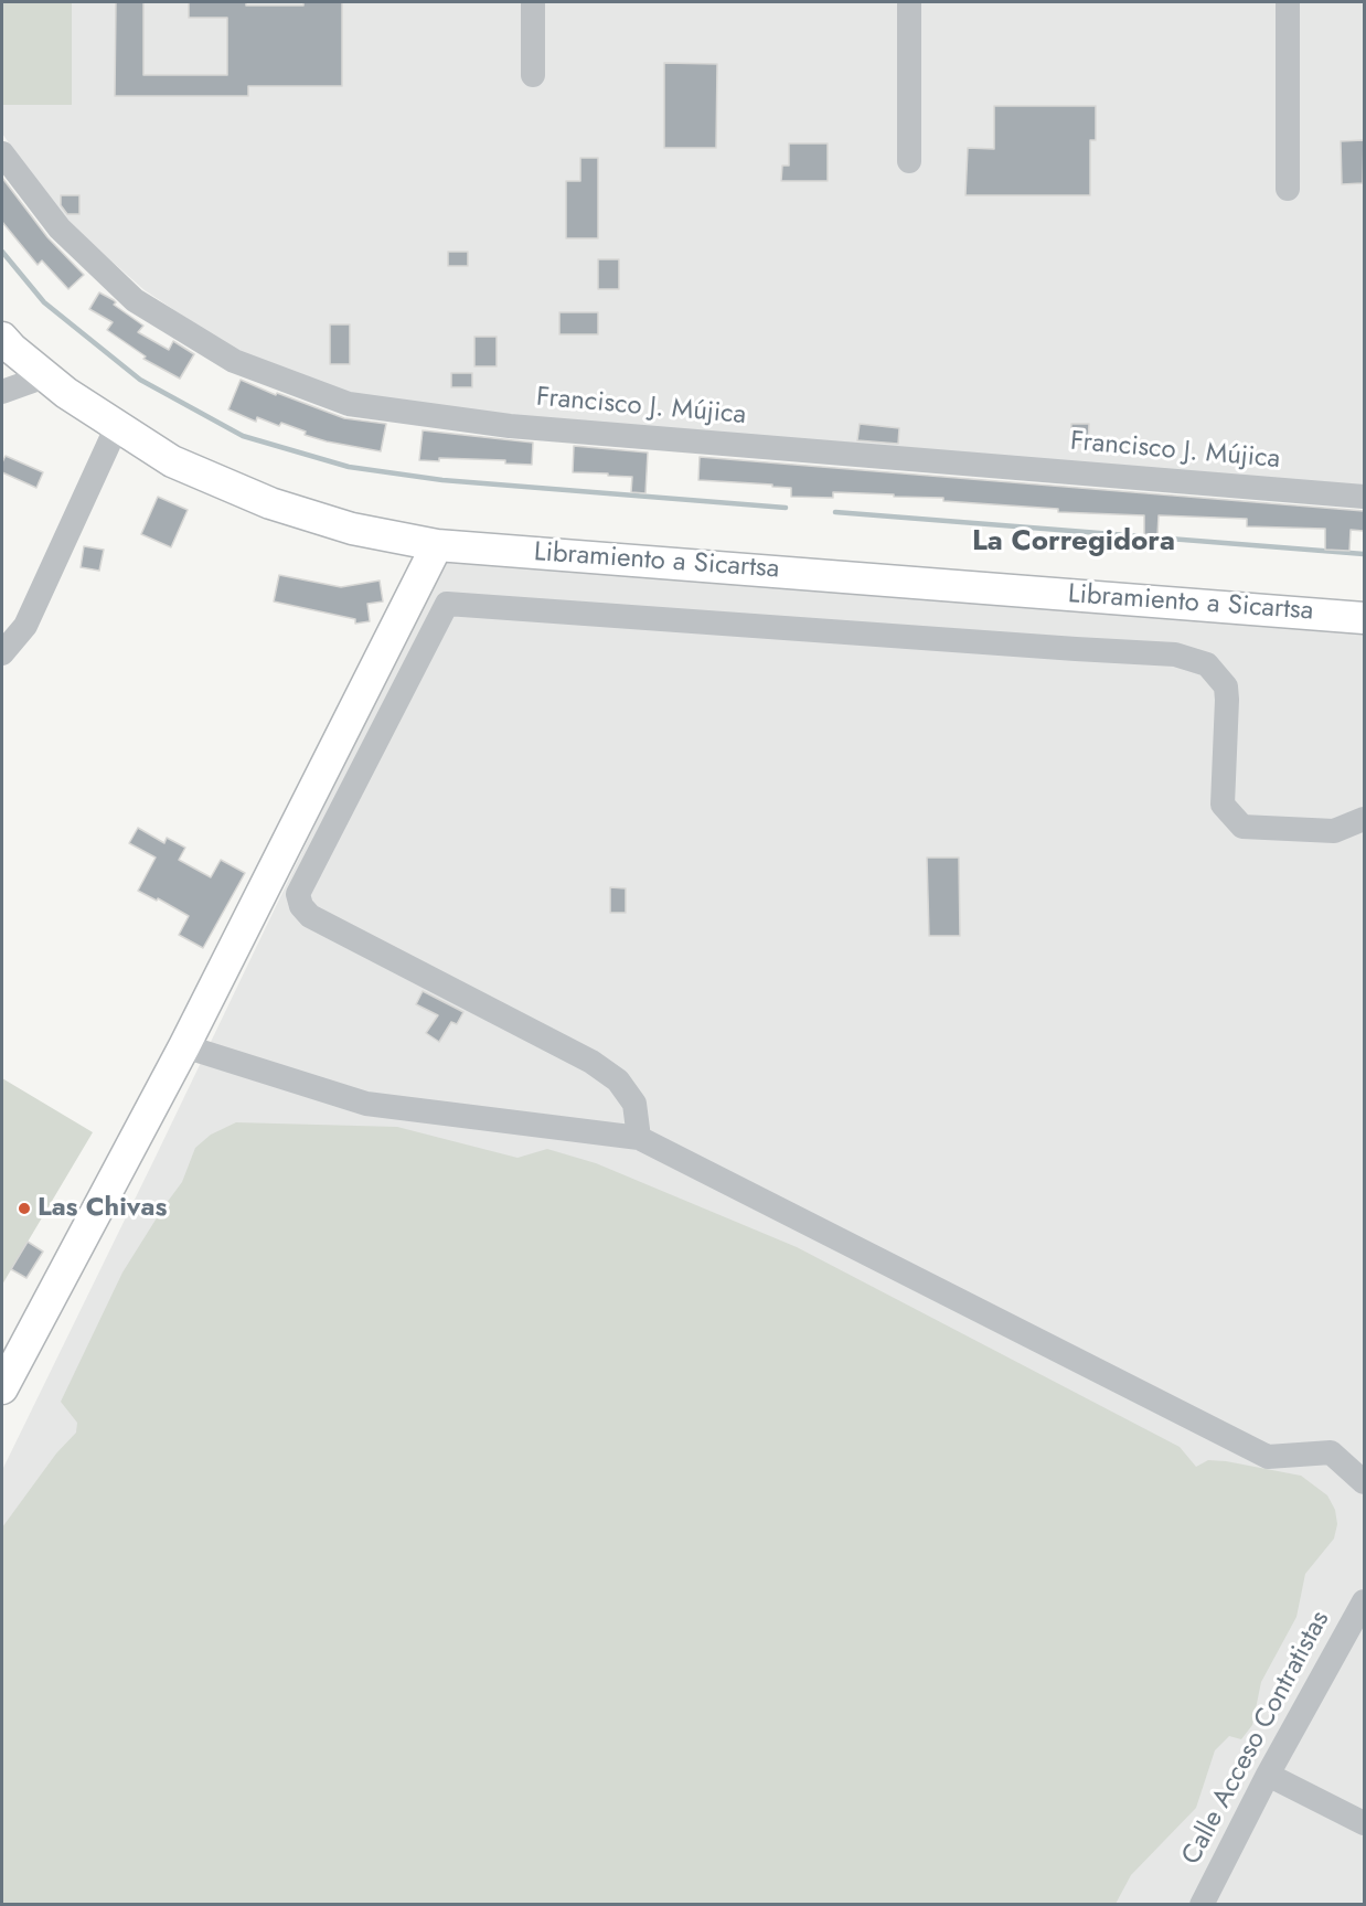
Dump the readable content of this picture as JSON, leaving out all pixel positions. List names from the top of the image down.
{
  "streets": {
    "main road": ["Libramiento a Sicartsa"],
    "street": ["Francisco J. Mújica", "Calle Acceso Contratistas"]
  },
  "districts": ["La Corregidora"],
  "places": ["Las Chivas"]
}
